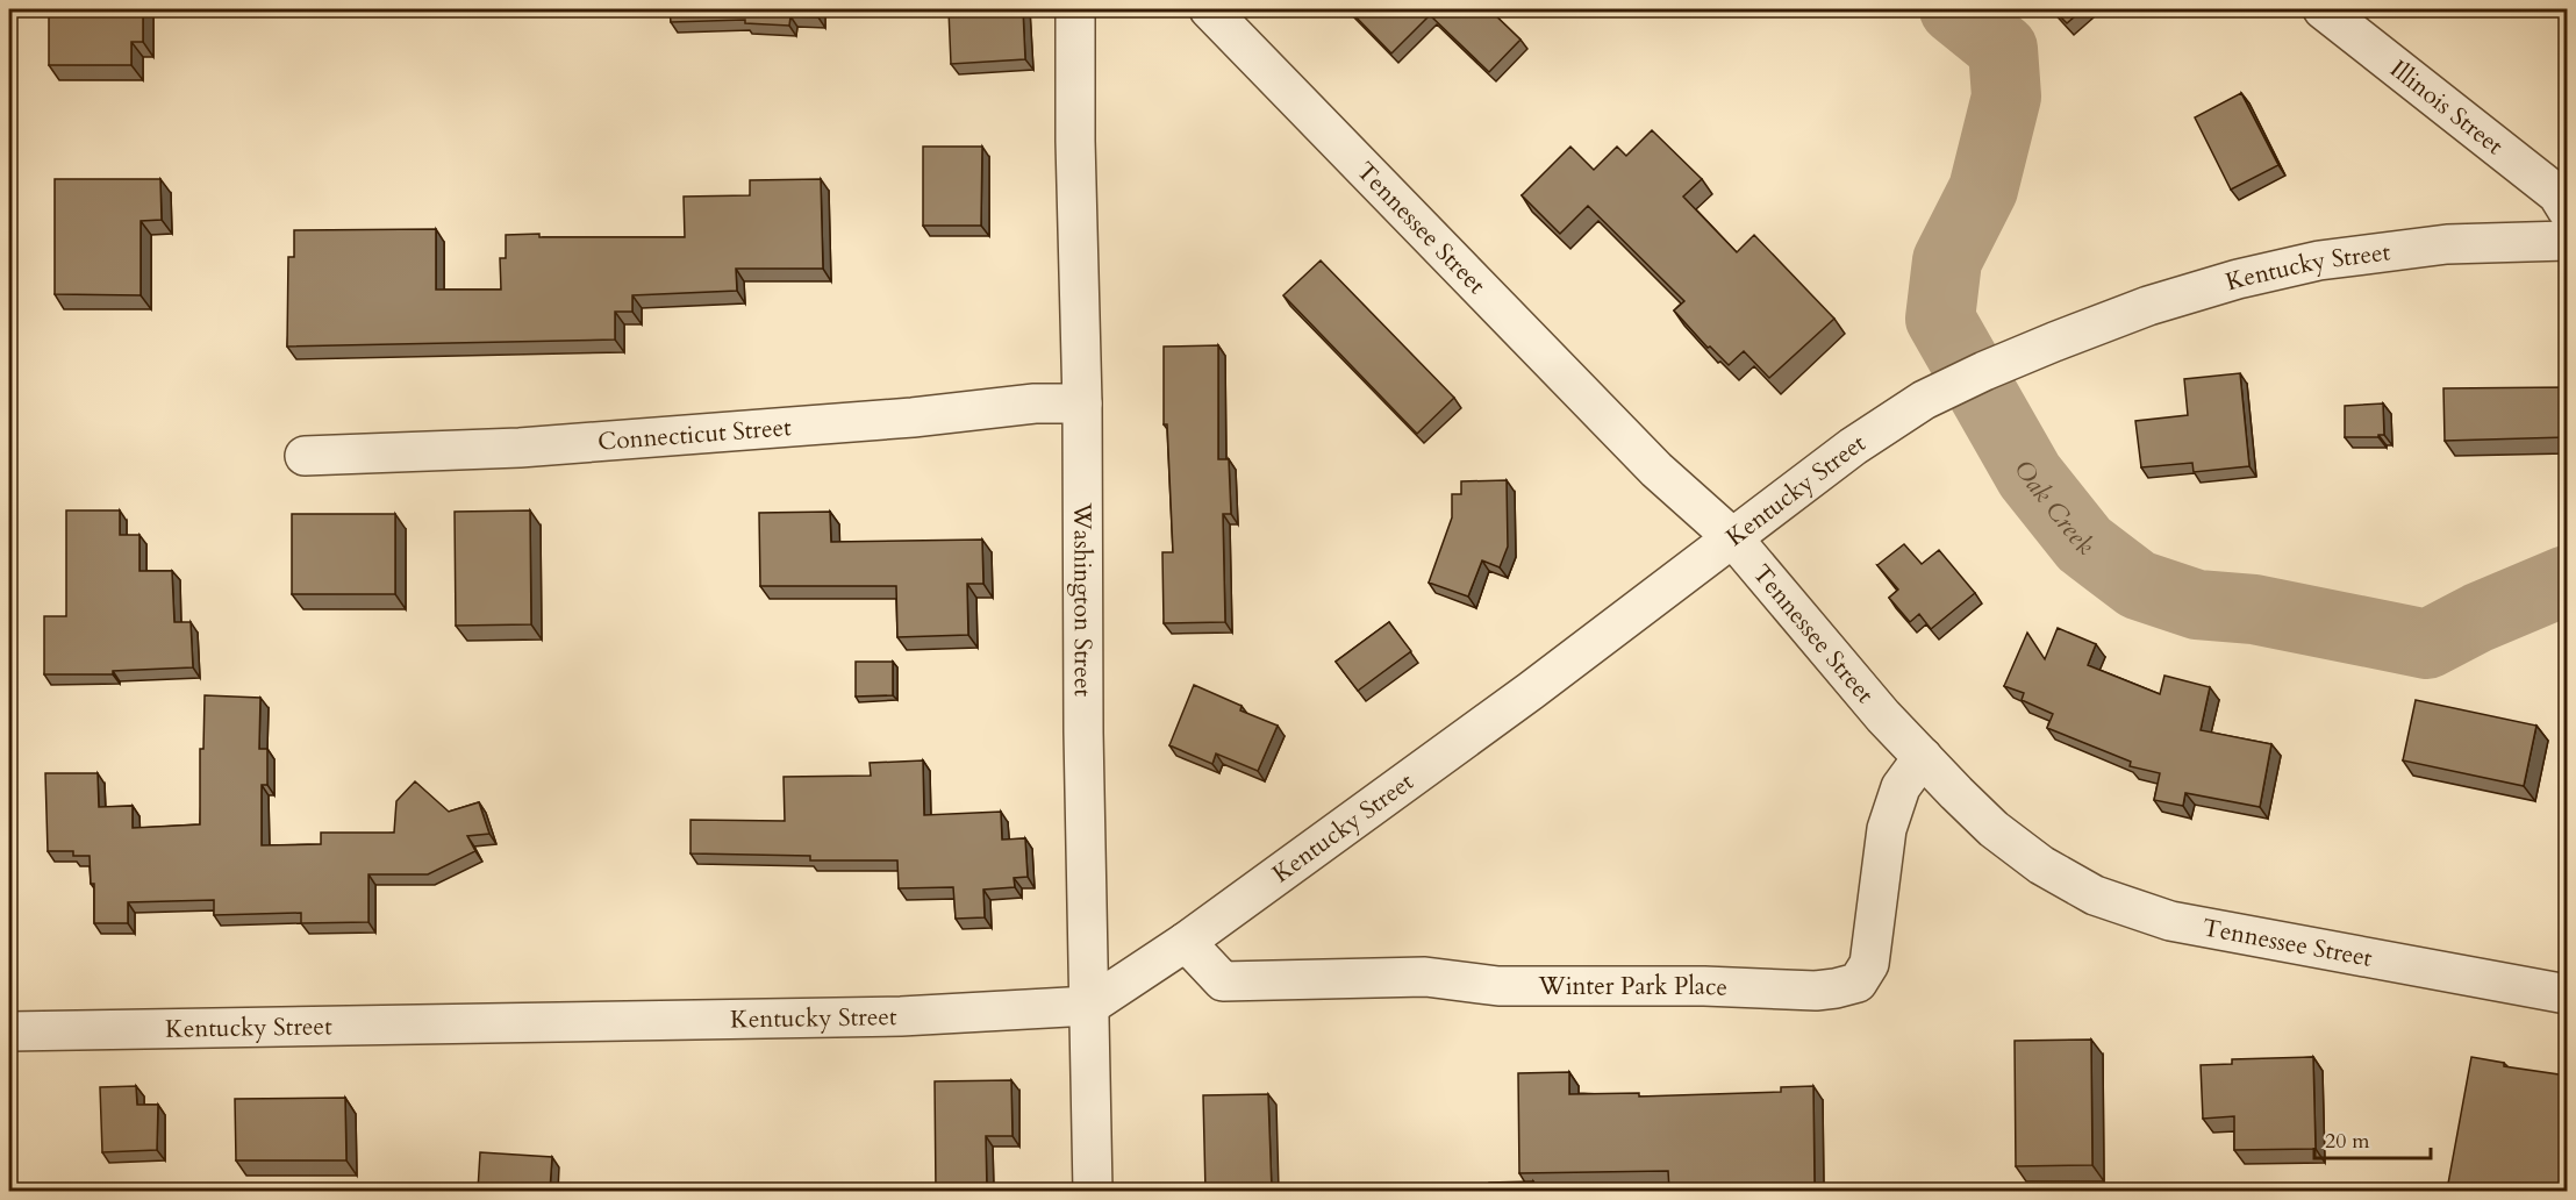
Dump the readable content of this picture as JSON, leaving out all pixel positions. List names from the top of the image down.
{
  "streets": {
    "street": [
      "Illinois Street",
      "Tennessee Street",
      "Kentucky Street",
      "Connecticut Street",
      "Washington Street",
      "Winter Park Place"
    ]
  },
  "crossings": [
    ["Tennessee Street", "Kentucky Street"],
    ["Tennessee Street", "Winter Park Place"],
    ["Kentucky Street", "Washington Street"],
    ["Kentucky Street", "Winter Park Place"],
    ["Connecticut Street", "Washington Street"]
  ],
  "water": ["Oak Creek"],
  "scale_bar": "20 m"
}
